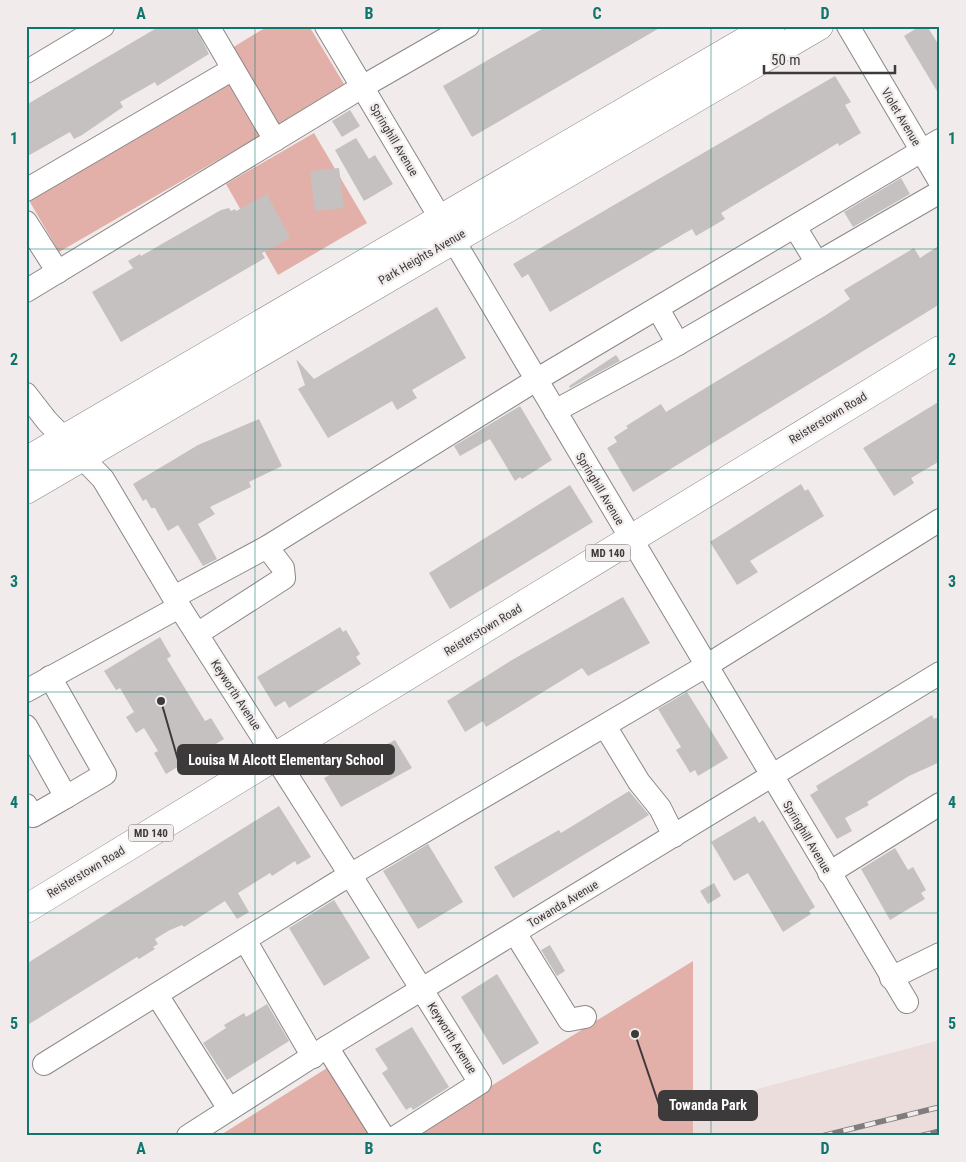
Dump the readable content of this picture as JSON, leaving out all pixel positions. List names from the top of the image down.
{
  "streets": {
    "main road": ["Park Heights Avenue", "Reisterstown Road", "MD 140"],
    "street": [
      "Violet Avenue",
      "Springhill Avenue",
      "Keyworth Avenue",
      "Towanda Avenue"
    ]
  },
  "crossings": [
    ["Springhill Avenue", "Park Heights Avenue"],
    ["Springhill Avenue", "Reisterstown Road"],
    ["Springhill Avenue", "Towanda Avenue"],
    ["Park Heights Avenue", "Keyworth Avenue"],
    ["Reisterstown Road", "Keyworth Avenue"],
    ["Keyworth Avenue", "Towanda Avenue"]
  ],
  "places": ["Louisa M Alcott Elementary School", "Towanda Park"],
  "scale_bar": "50 m",
  "grid": {
    "columns": [
      "A",
      "B",
      "C",
      "D"
    ],
    "rows": [
      "1",
      "2",
      "3",
      "4",
      "5"
    ]
  }
}
